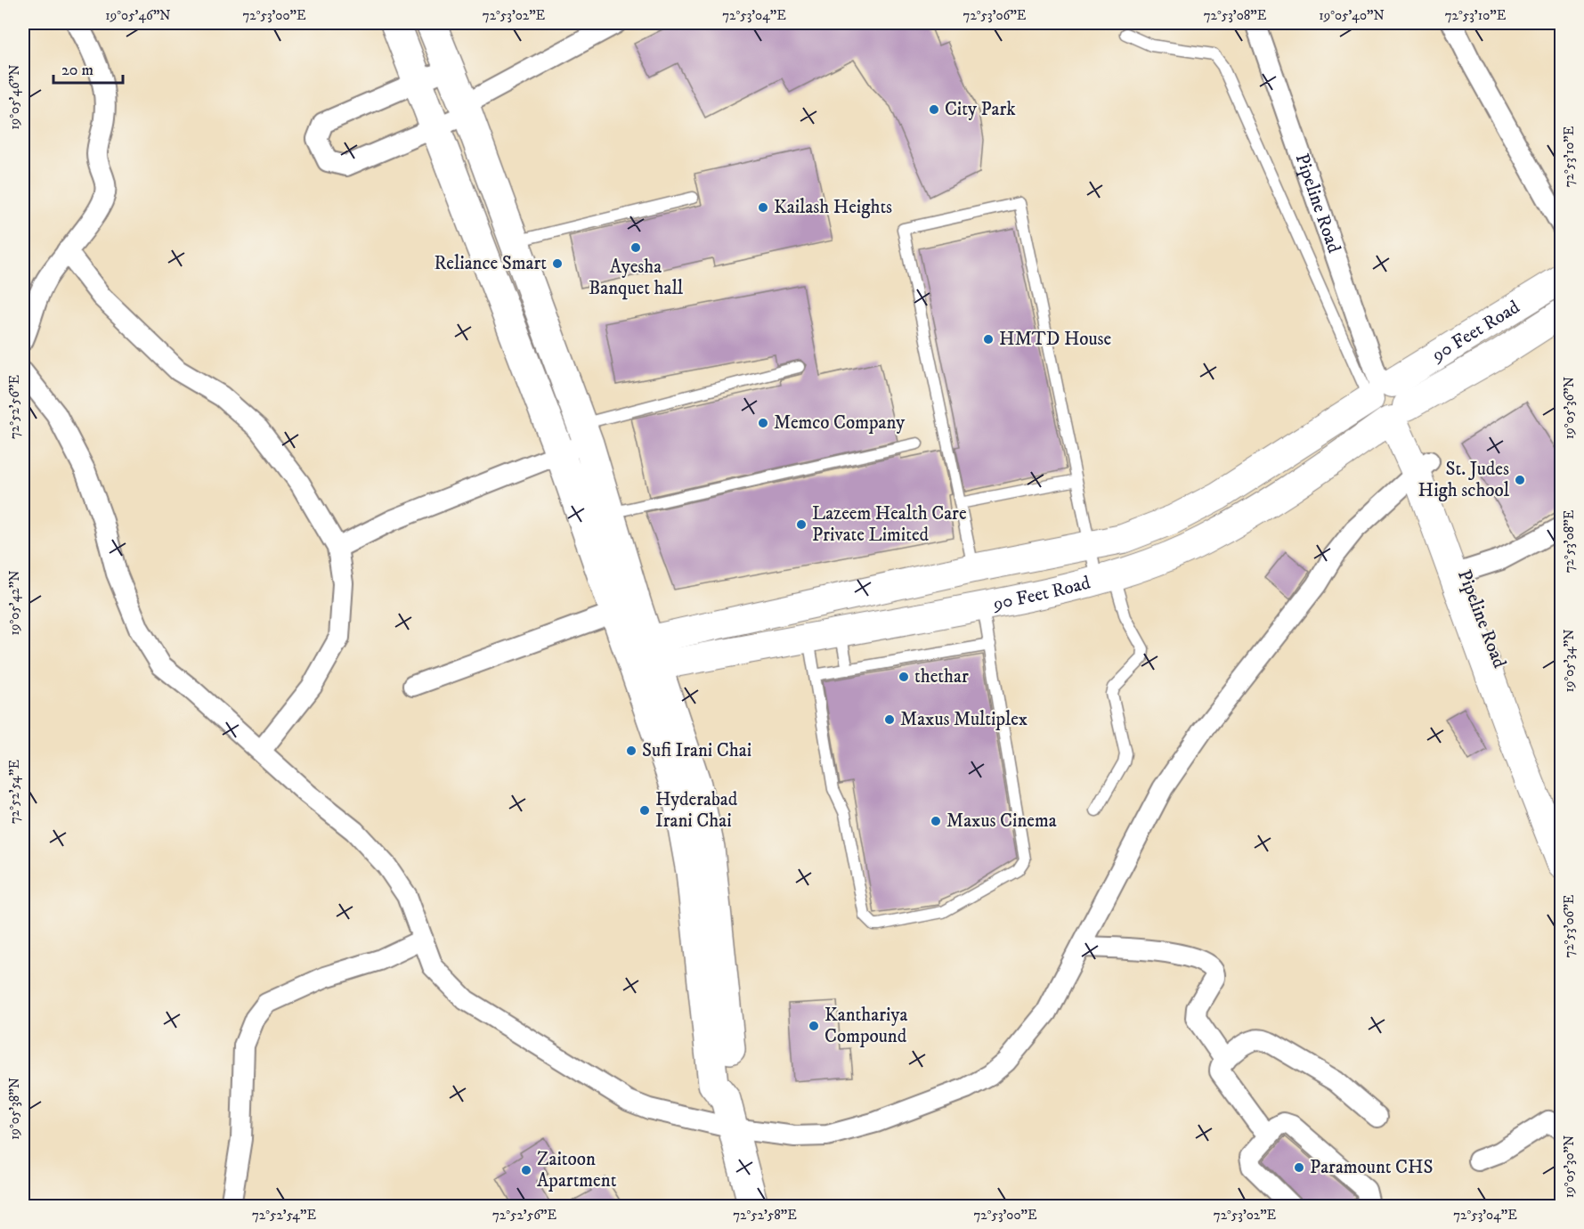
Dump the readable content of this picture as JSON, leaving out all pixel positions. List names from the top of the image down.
{
  "streets": {
    "street": ["Pipeline Road", "90 Feet Road"]
  },
  "crossings": [
    ["Pipeline Road", "90 Feet Road"]
  ],
  "places": [
    "City Park",
    "Kailash Heights",
    "Ayesha Banquet hall",
    "Reliance Smart",
    "HMTD House",
    "Memco Company",
    "St. Judes High school",
    "Lazeem Health Care Private Limited",
    "thethar",
    "Maxus Multiplex",
    "Sufi Irani Chai",
    "Hyderabad Irani Chai",
    "Maxus Cinema",
    "Kanthariya Compound",
    "Paramount CHS",
    "Zaitoon Apartment"
  ],
  "scale_bar": "20 m",
  "coordinates": [
    "19°05'46\"N",
    "72°53'00\"E",
    "72°53'02\"E",
    "72°53'04\"E",
    "72°53'06\"E",
    "72°53'08\"E",
    "19°05'40\"N",
    "72°53'10\"E",
    "72°52'56\"E",
    "19°05'36\"N",
    "19°05'42\"N",
    "19°05'34\"N",
    "72°52'54\"E",
    "19°05'38\"N",
    "19°05'30\"N",
    "72°52'58\"E"
  ]
}
